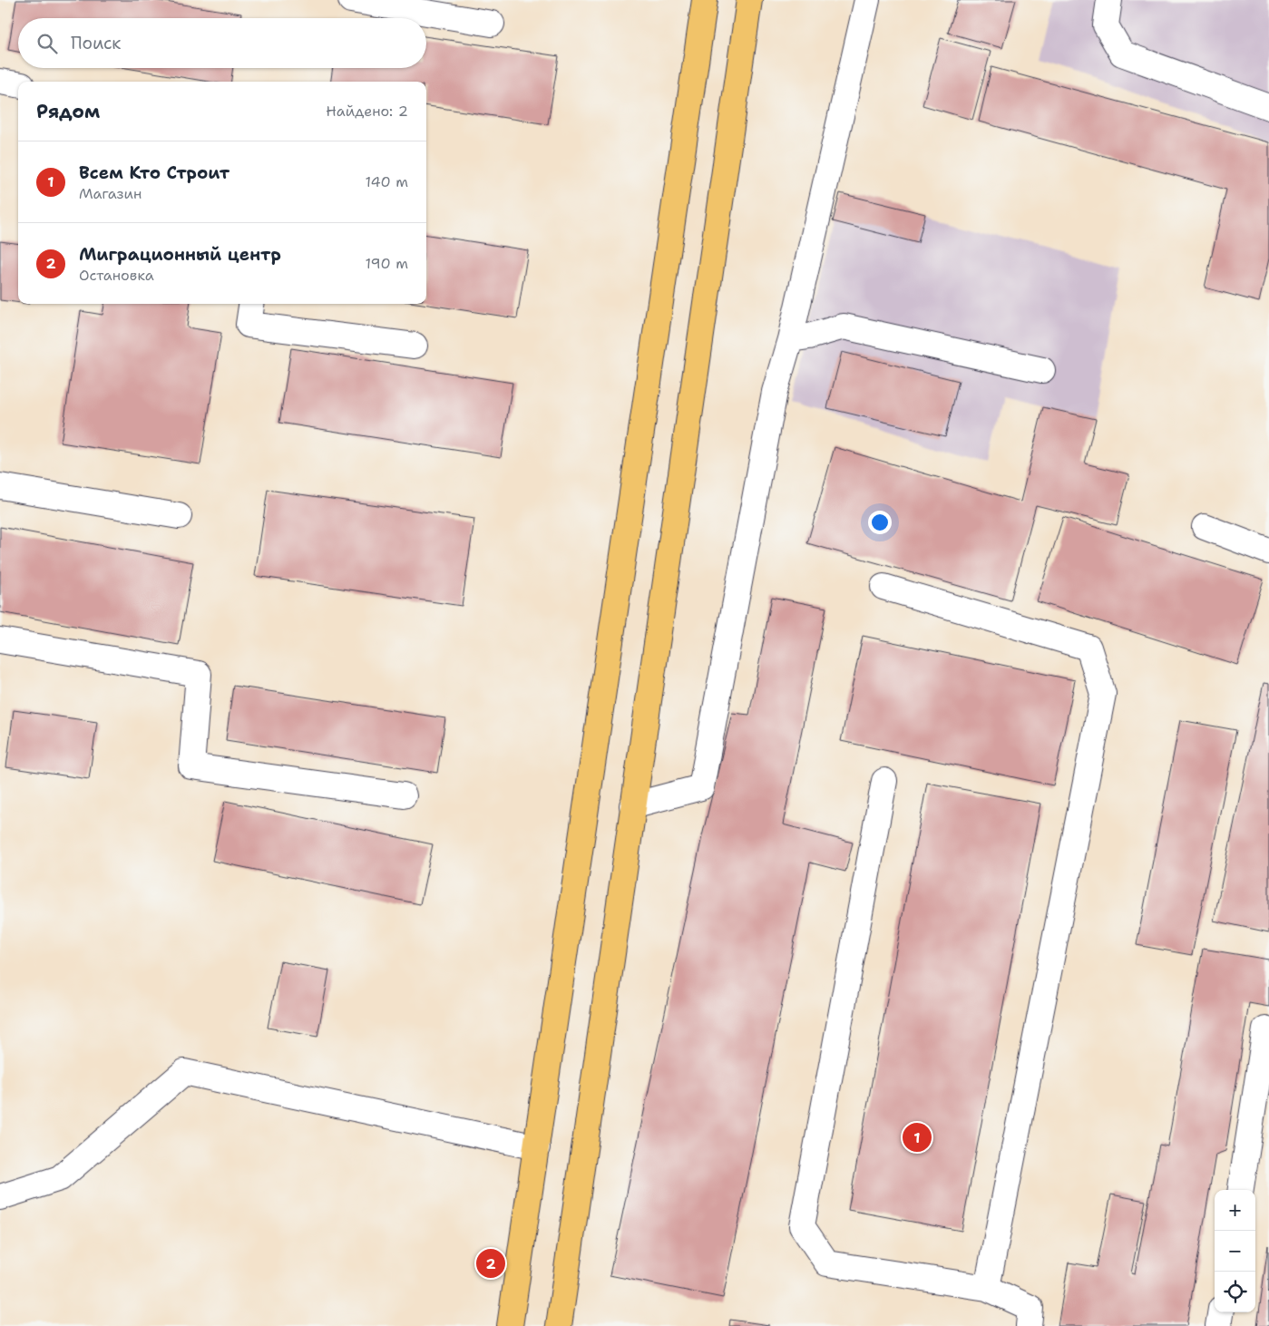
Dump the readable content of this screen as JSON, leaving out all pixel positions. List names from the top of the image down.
{
  "page": {
    "search": "Поиск",
    "heading": ["Рядом", "Найдено: 2"],
    "list": [
      {
        "mark": "1",
        "name": "Всем Кто Строит",
        "note": "Магазин",
        "value": "140 m"
      },
      {
        "mark": "2",
        "name": "Миграционный центр",
        "note": "Остановка",
        "value": "190 m"
      }
    ],
    "pins": ["1", "2"],
    "map_buttons": ["+", "−"]
  }
}
